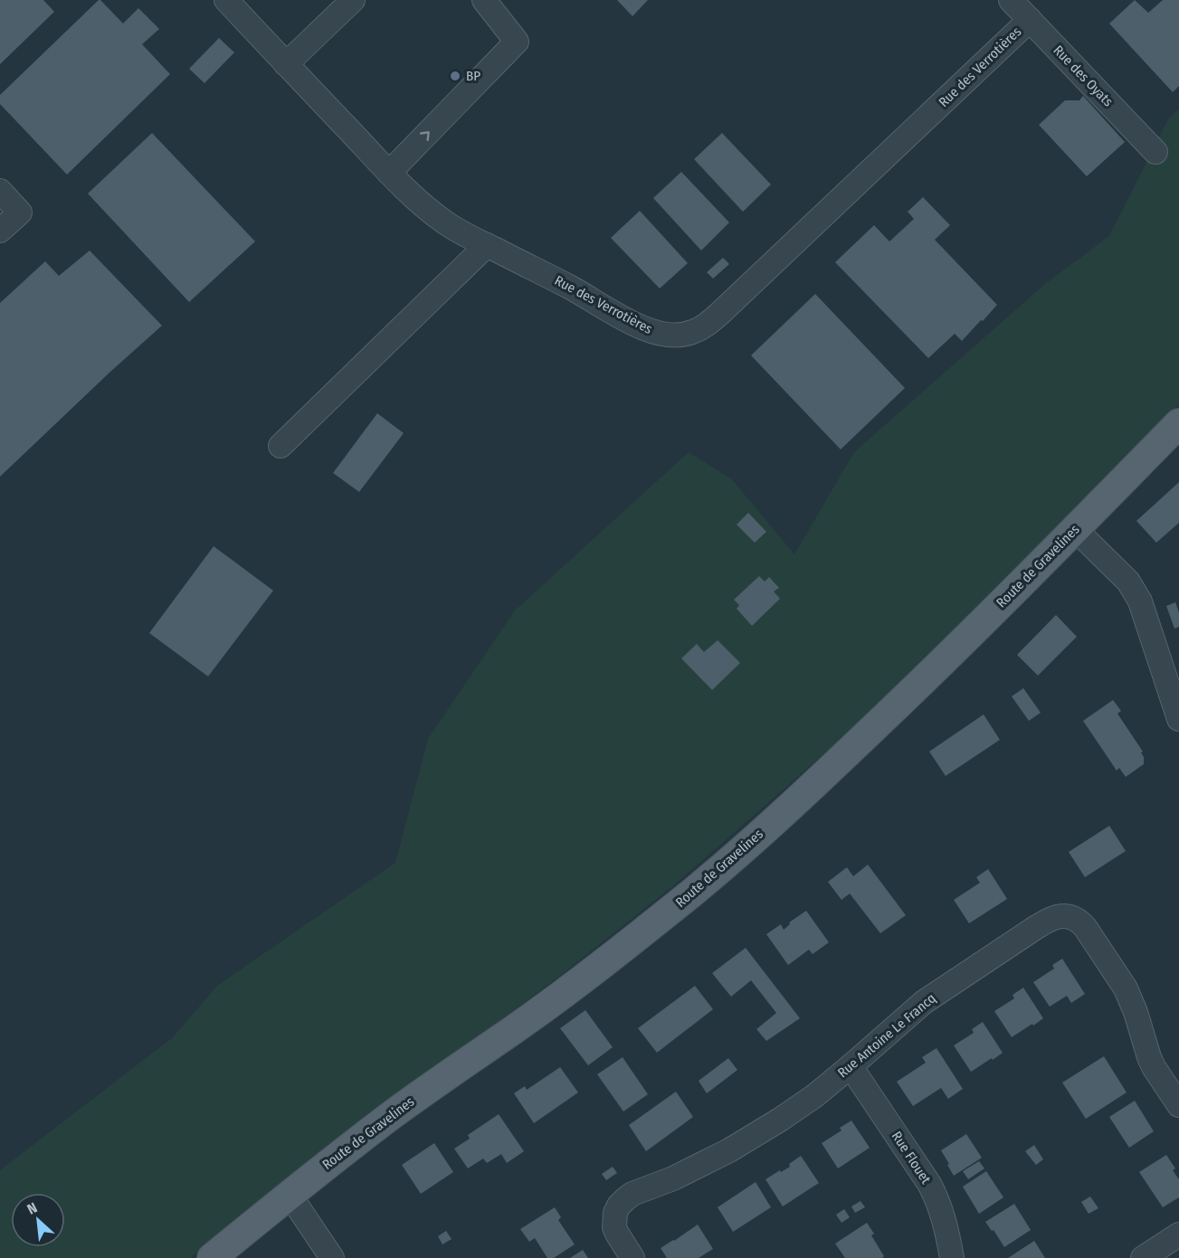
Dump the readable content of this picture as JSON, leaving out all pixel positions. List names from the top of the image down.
{
  "streets": {
    "main road": ["Route de Gravelines"],
    "street": [
      "Rue des Verrotières",
      "Rue des Oyats",
      "Rue Antoine Le Francq",
      "Rue Flouet"
    ]
  },
  "crossings": [
    ["Rue des Verrotières", "Rue des Oyats"],
    ["Rue Antoine Le Francq", "Rue Flouet"]
  ],
  "places": ["BP"],
  "north": "top left"
}
